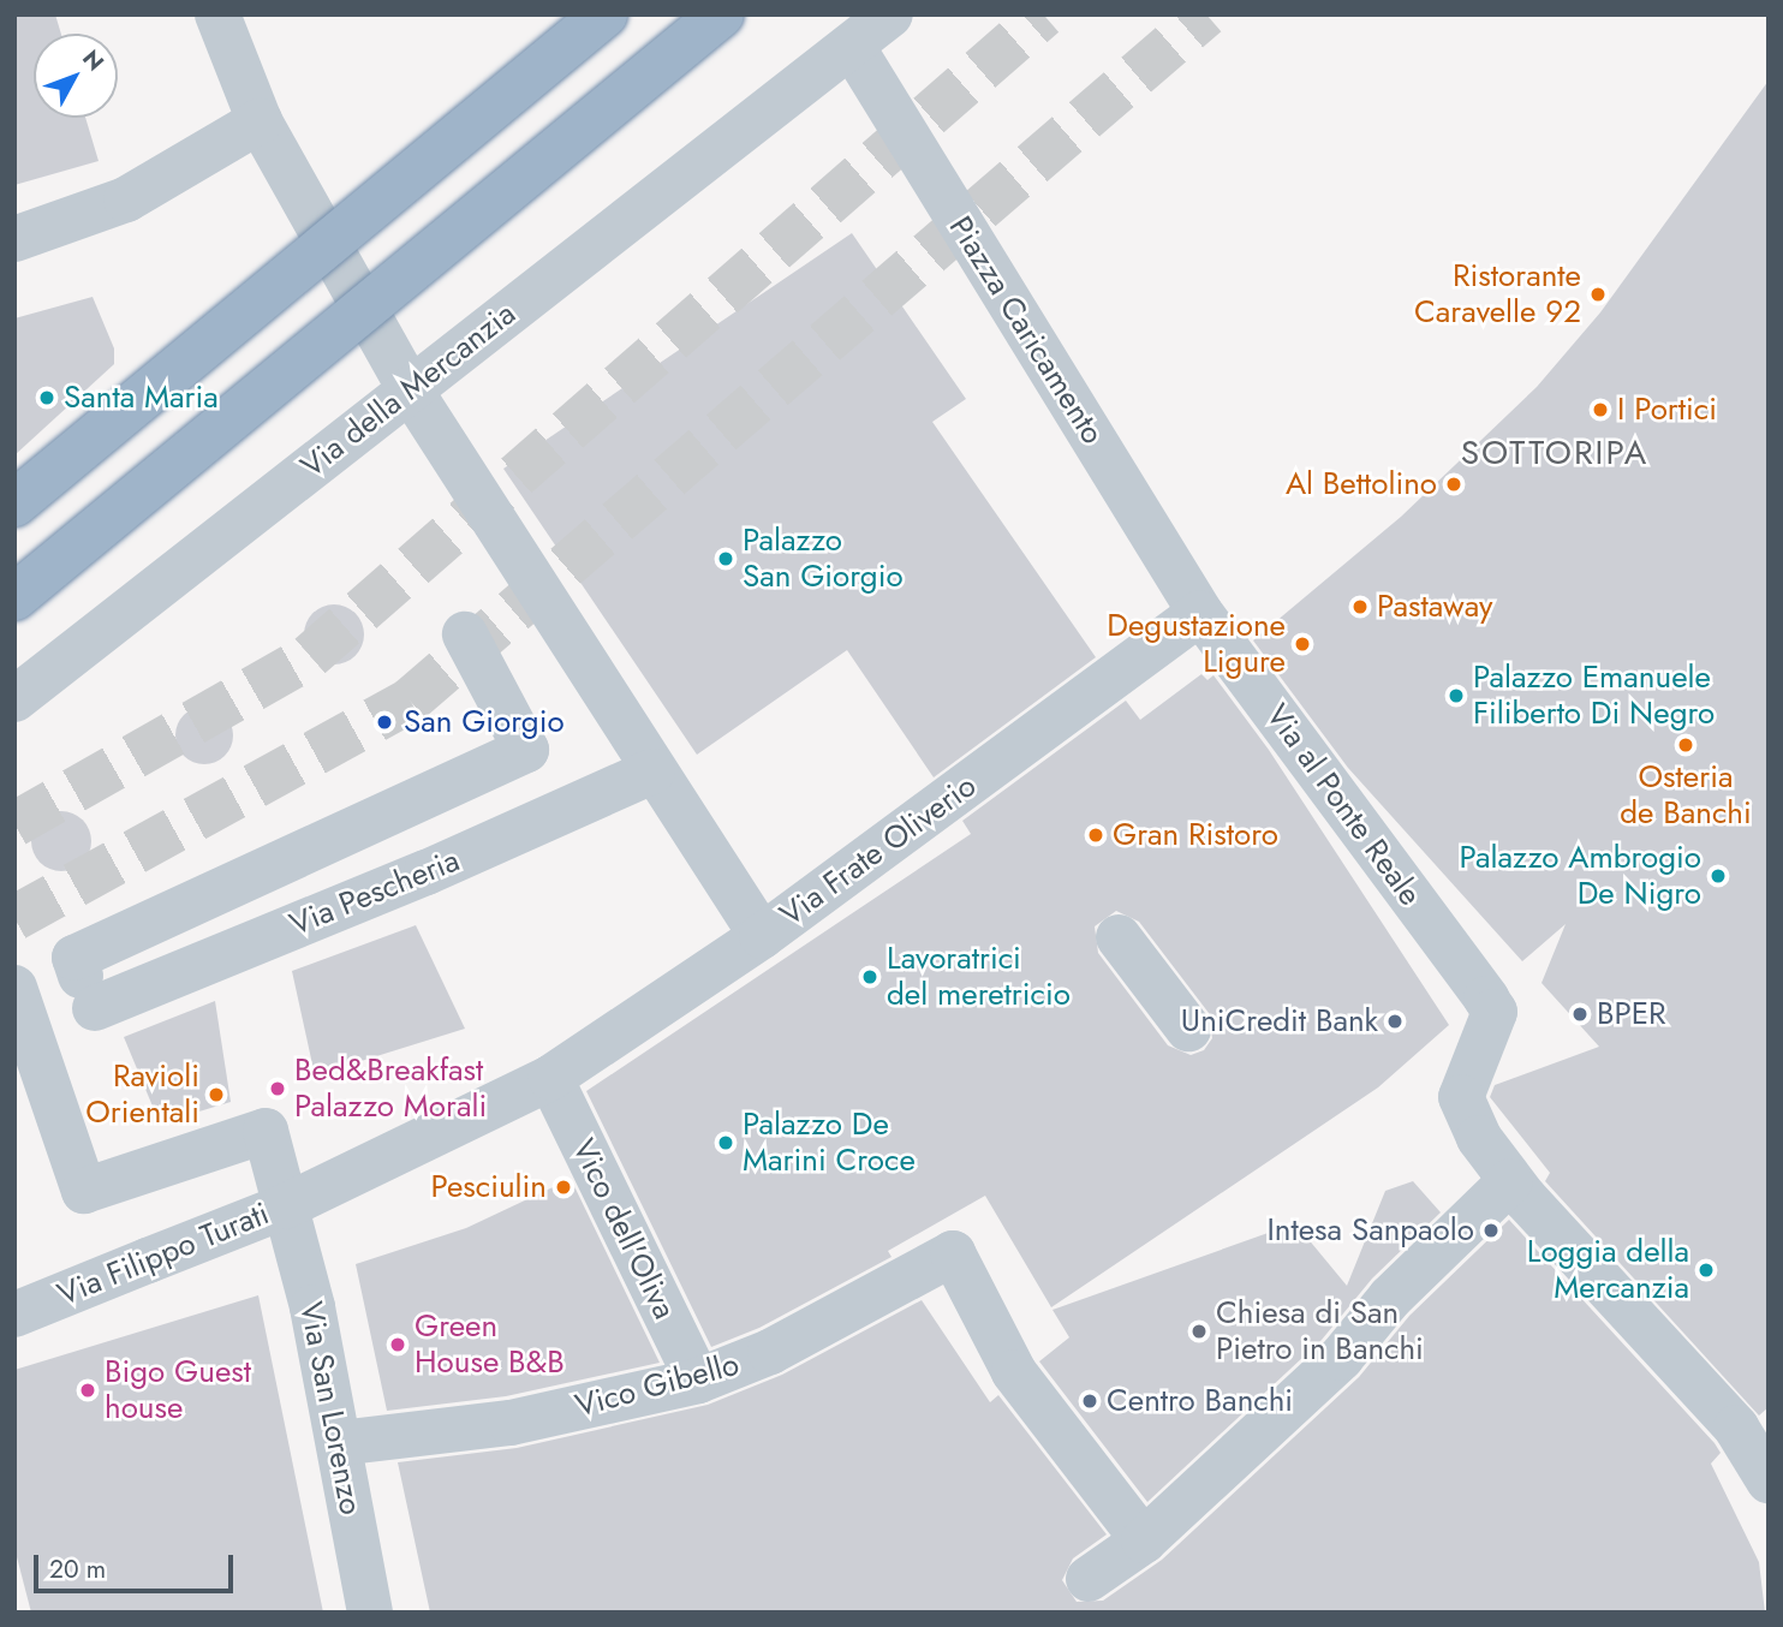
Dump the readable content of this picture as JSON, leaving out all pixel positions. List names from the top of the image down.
{
  "streets": {
    "street": [
      "Piazza Caricamento",
      "Via della Mercanzia",
      "Via al Ponte Reale",
      "Via Frate Oliverio",
      "Via Pescheria",
      "Vico dell'Oliva",
      "Via Filippo Turati",
      "Vico Gibello",
      "Via San Lorenzo"
    ]
  },
  "crossings": [
    ["Piazza Caricamento", "Via della Mercanzia"],
    ["Piazza Caricamento", "Via al Ponte Reale"],
    ["Piazza Caricamento", "Via Frate Oliverio"],
    ["Via al Ponte Reale", "Via Frate Oliverio"],
    ["Via Frate Oliverio", "Vico dell'Oliva"],
    ["Via Frate Oliverio", "Via Filippo Turati"],
    ["Via Frate Oliverio", "Via San Lorenzo"],
    ["Vico dell'Oliva", "Vico Gibello"],
    ["Via Filippo Turati", "Via San Lorenzo"],
    ["Vico Gibello", "Via San Lorenzo"]
  ],
  "districts": ["SOTTORIPA"],
  "places": [
    "Ristorante Caravelle 92",
    "Santa Maria",
    "I Portici",
    "Al Bettolino",
    "Palazzo San Giorgio",
    "Pastaway",
    "Degustazione Ligure",
    "Palazzo Emanuele Filiberto Di Negro",
    "San Giorgio",
    "Osteria de Banchi",
    "Gran Ristoro",
    "Palazzo Ambrogio De Nigro",
    "Lavoratrici del meretricio",
    "BPER",
    "UniCredit Bank",
    "Bed&Breakfast Palazzo Morali",
    "Ravioli Orientali",
    "Palazzo De Marini Croce",
    "Pesciulin",
    "Intesa Sanpaolo",
    "Loggia della Mercanzia",
    "Chiesa di San Pietro in Banchi",
    "Green House B&B",
    "Bigo Guest house",
    "Centro Banchi"
  ],
  "scale_bar": "20 m",
  "north": "top right"
}
